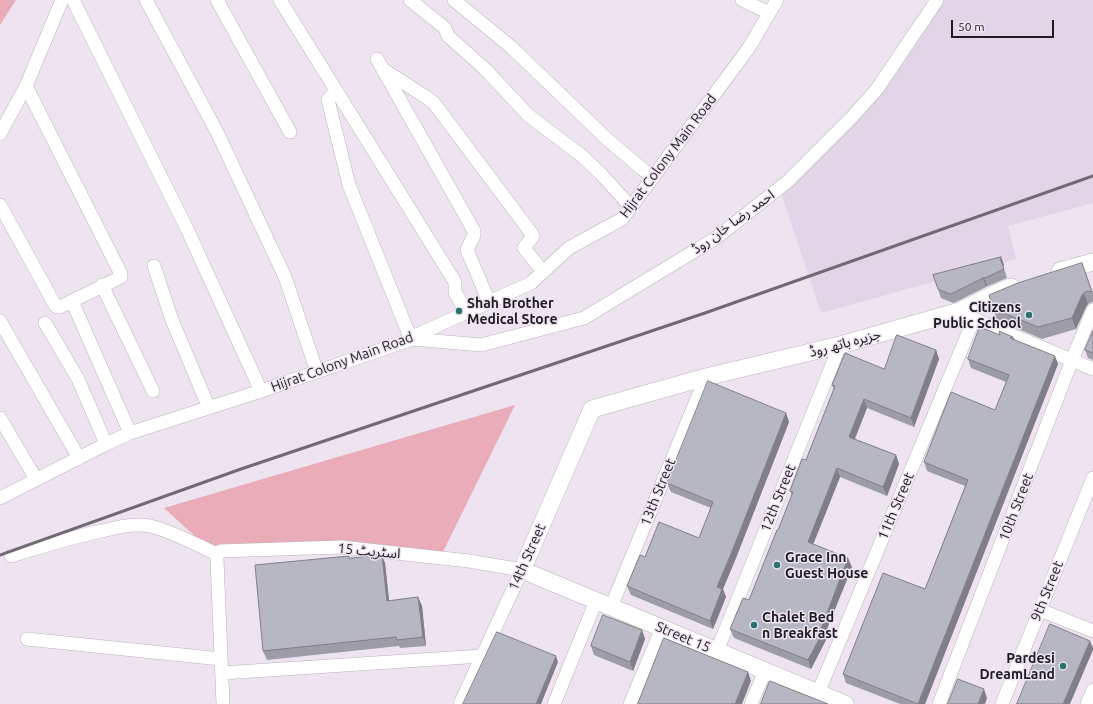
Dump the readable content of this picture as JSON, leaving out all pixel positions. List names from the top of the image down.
{
  "streets": {
    "street": [
      "Hijrat Colony Main Road",
      "احمد رضا خان روڈ",
      "جزیرہ باتھ روڈ",
      "13th Street",
      "12th Street",
      "11th Street",
      "10th Street",
      "اسٹریٹ 15",
      "14th Street",
      "9th Street",
      "Street 15"
    ]
  },
  "crossings": [
    ["Hijrat Colony Main Road", "احمد رضا خان روڈ"],
    ["جزیرہ باتھ روڈ", "13th Street"],
    ["جزیرہ باتھ روڈ", "12th Street"],
    ["جزیرہ باتھ روڈ", "11th Street"],
    ["جزیرہ باتھ روڈ", "14th Street"],
    ["13th Street", "Street 15"],
    ["12th Street", "Street 15"],
    ["11th Street", "Street 15"],
    ["اسٹریٹ 15", "14th Street"],
    ["اسٹریٹ 15", "Street 15"],
    ["14th Street", "Street 15"]
  ],
  "places": [
    "Shah Brother Medical Store",
    "Citizens Public School",
    "Grace Inn Guest House",
    "Chalet Bed n Breakfast",
    "Pardesi DreamLand"
  ],
  "scale_bar": "50 m"
}
